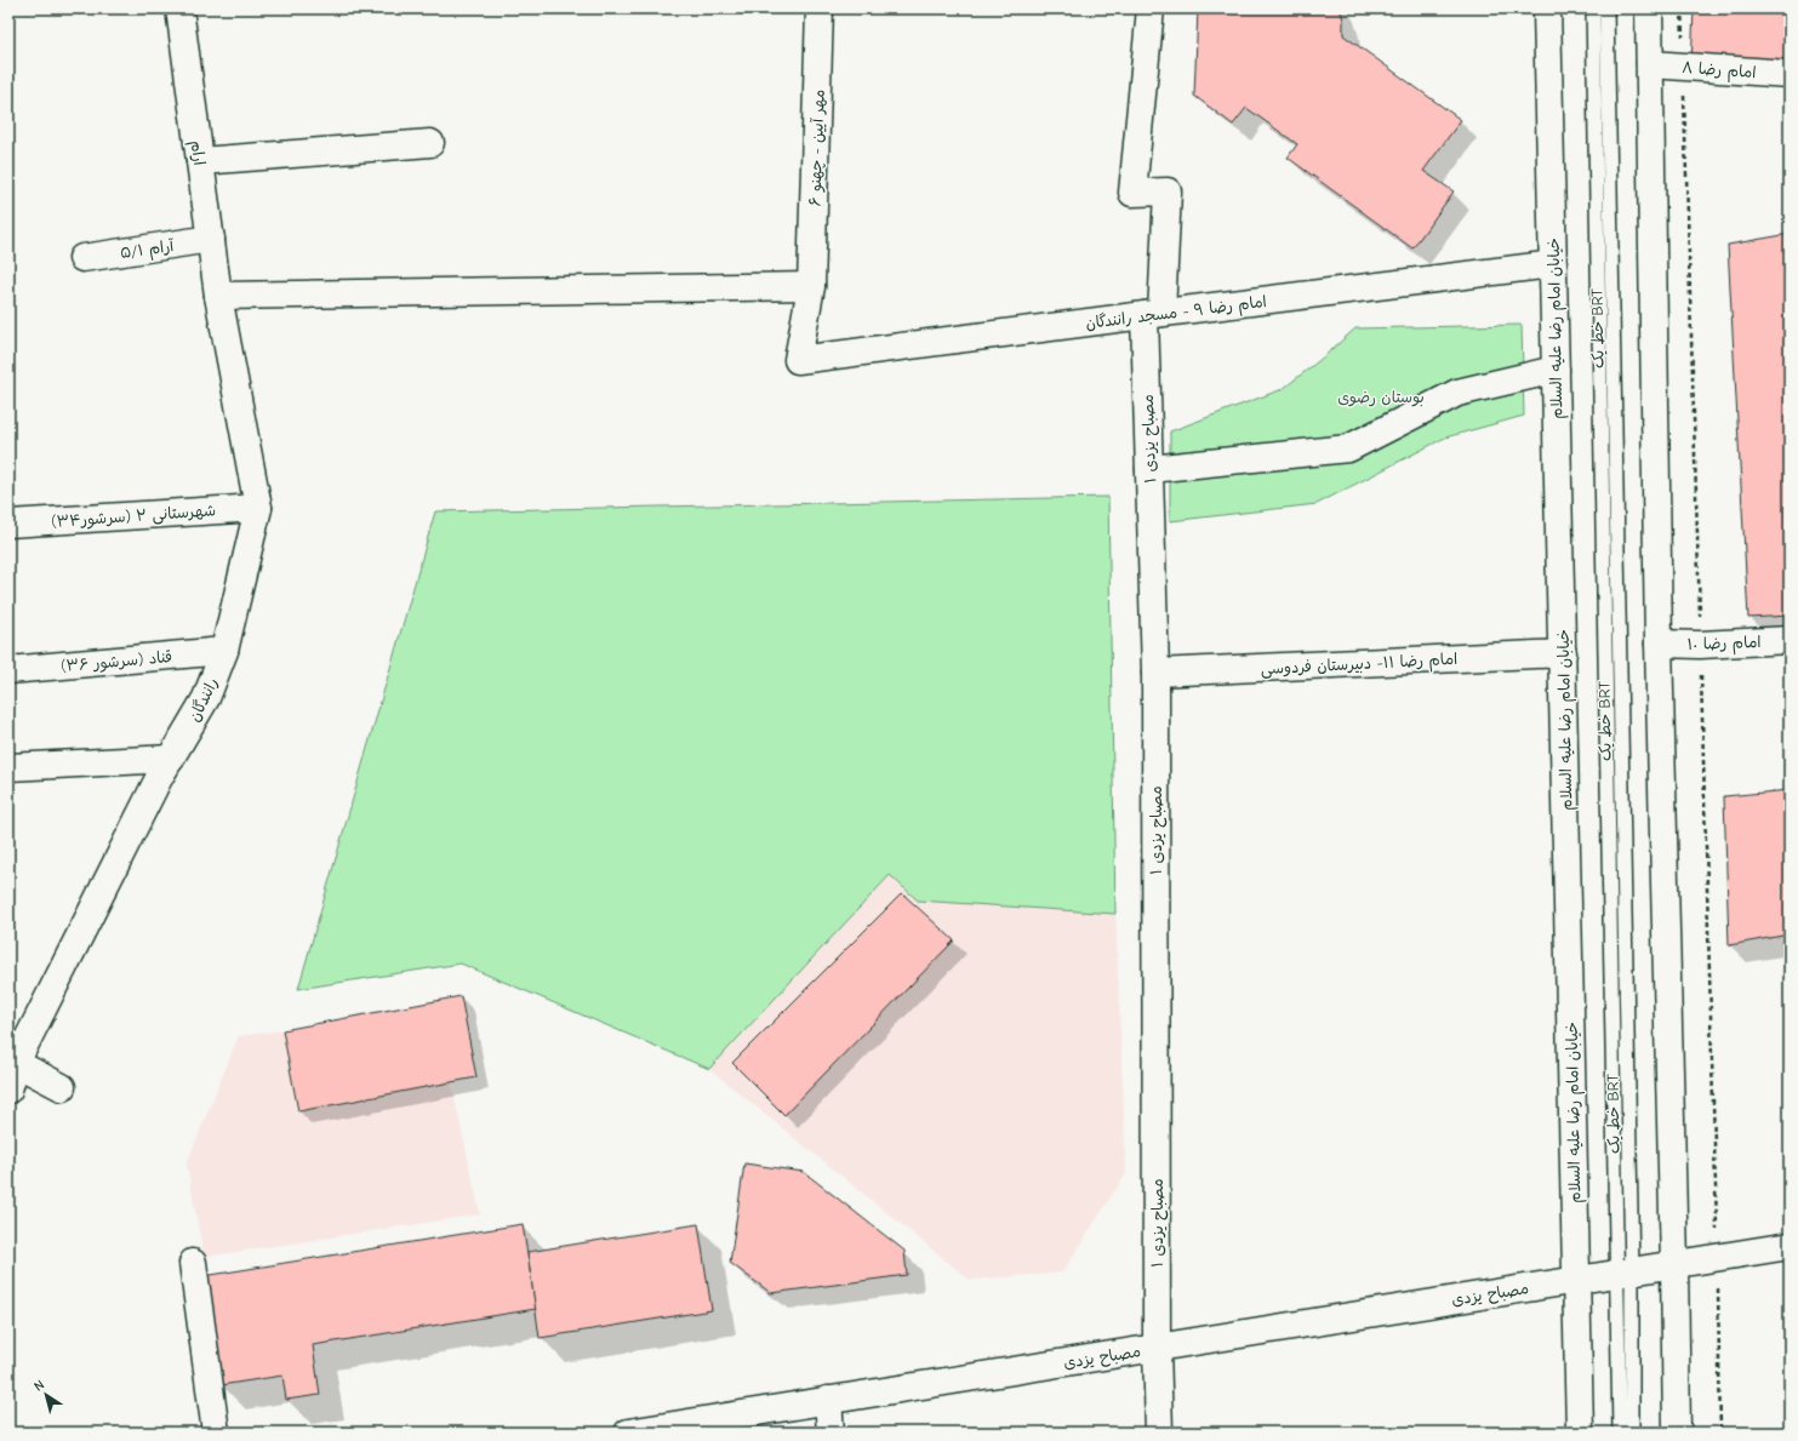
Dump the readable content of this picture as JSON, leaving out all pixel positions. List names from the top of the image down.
{
  "streets": {
    "street": [
      "امام رضا ۸",
      "مهر آیین - چهنو ۶",
      "ارام",
      "آرام ۵/۱",
      "امام رضا ۹ - مسجد رانندگان",
      "خیابان امام رضا علیه السلام",
      "مصباح یزدی ۱",
      "شهرستانی ۲ (سرشور۳۴)",
      "امام رضا ۱۰",
      "قناد (سرشور ۳۶)",
      "امام رضا ۱۱- دبیرستان فردوسی",
      "رانندگان",
      "مصباح یزدی"
    ],
    "lane": ["خط یک BRT"]
  },
  "crossings": [
    ["مهر آیین - چهنو ۶", "امام رضا ۹ - مسجد رانندگان"],
    ["ارام", "آرام ۵/۱"],
    ["ارام", "رانندگان"],
    ["امام رضا ۹ - مسجد رانندگان", "خیابان امام رضا علیه السلام"],
    ["امام رضا ۹ - مسجد رانندگان", "مصباح یزدی ۱"],
    ["خیابان امام رضا علیه السلام", "امام رضا ۱۱- دبیرستان فردوسی"],
    ["خیابان امام رضا علیه السلام", "مصباح یزدی"],
    ["خط یک BRT", "مصباح یزدی"],
    ["مصباح یزدی ۱", "امام رضا ۱۱- دبیرستان فردوسی"],
    ["مصباح یزدی ۱", "مصباح یزدی"],
    ["شهرستانی ۲ (سرشور۳۴)", "رانندگان"],
    ["قناد (سرشور ۳۶)", "رانندگان"]
  ],
  "parks": ["بوستان رضوی"],
  "north": "top left"
}
